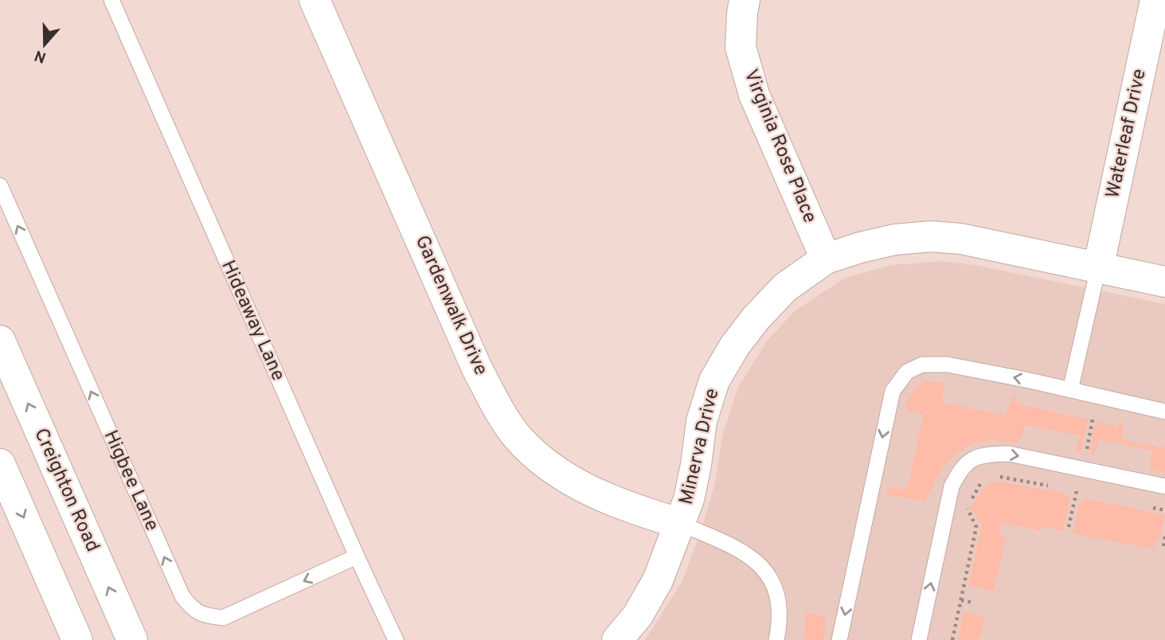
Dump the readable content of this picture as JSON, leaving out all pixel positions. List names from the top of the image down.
{
  "streets": {
    "street": [
      "Waterleaf Drive",
      "Virginia Rose Place",
      "Gardenwalk Drive",
      "Minerva Drive",
      "Creighton Road"
    ],
    "lane": ["Hideaway Lane", "Higbee Lane"]
  },
  "crossings": [
    ["Waterleaf Drive", "Minerva Drive"],
    ["Virginia Rose Place", "Minerva Drive"],
    ["Gardenwalk Drive", "Minerva Drive"],
    ["Hideaway Lane", "Higbee Lane"]
  ],
  "north": "bottom"
}
